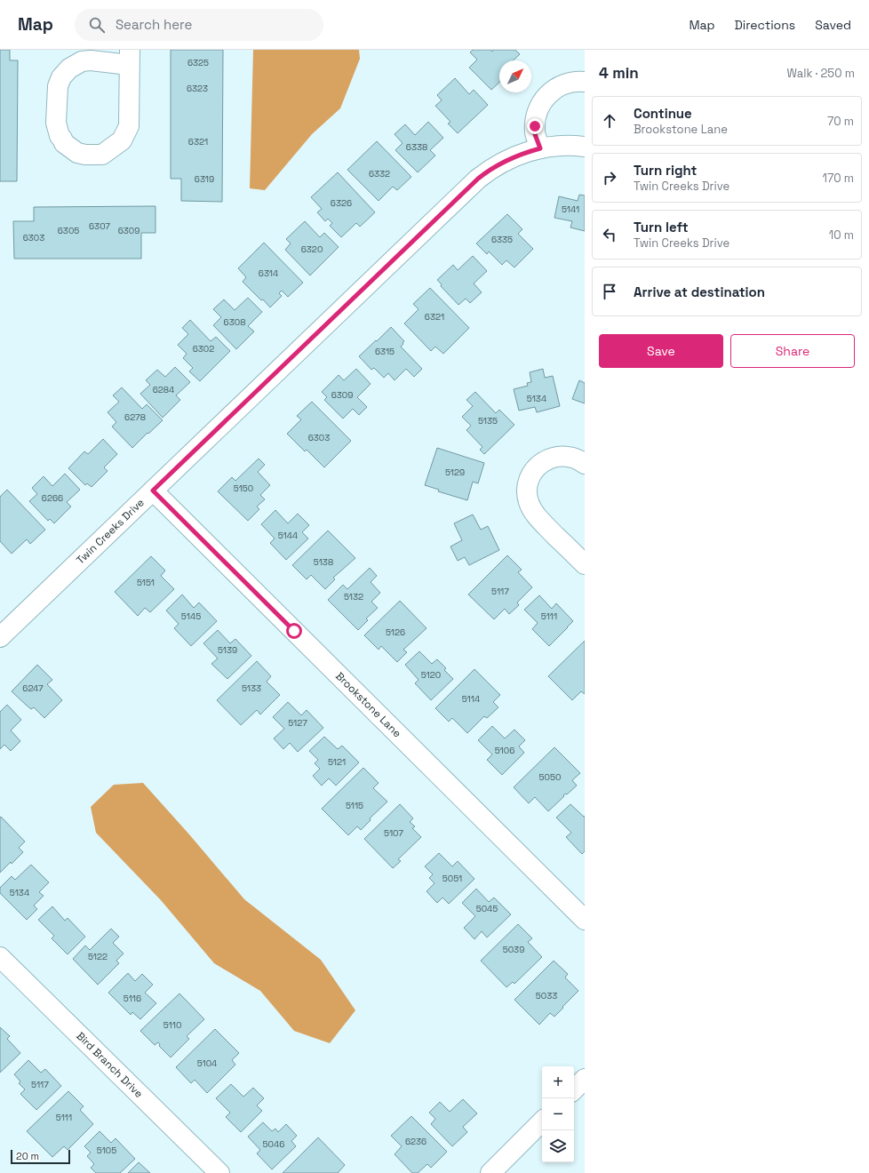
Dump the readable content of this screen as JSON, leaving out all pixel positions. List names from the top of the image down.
{
  "streets": {
    "street": ["Twin Creeks Drive", "Brookstone Lane", "Bird Branch Drive"]
  },
  "crossings": [
    ["Twin Creeks Drive", "Brookstone Lane"]
  ],
  "house_numbers": [
    "6325",
    "6323",
    "6321",
    "6338",
    "6332",
    "6319",
    "6326",
    "5141",
    "6307",
    "6305",
    "6309",
    "6303",
    "6335",
    "6320",
    "6314",
    "6321",
    "6308",
    "6302",
    "6315",
    "6284",
    "6309",
    "5134",
    "6278",
    "5135",
    "6303",
    "5129",
    "5150",
    "6266",
    "5144",
    "5138",
    "5151",
    "5117",
    "5132",
    "5145",
    "5111",
    "5126",
    "5139",
    "5120",
    "6247",
    "5133",
    "5114",
    "5127",
    "5106",
    "5121",
    "5050",
    "5115",
    "5107",
    "5051",
    "5134",
    "5045",
    "5039",
    "5122",
    "5033",
    "5116",
    "5110",
    "5104",
    "5117",
    "5111",
    "6236",
    "5046",
    "5105"
  ],
  "scale_bar": "20 m",
  "north": "top right",
  "page": {
    "header": "Map",
    "search": "Search here",
    "nav": ["Map", "Directions", "Saved"],
    "heading": ["4 min", "Walk · 250 m"],
    "list": [
      ["Continue", "Brookstone Lane", "70 m"],
      ["Turn right", "Twin Creeks Drive", "170 m"],
      ["Turn left", "Twin Creeks Drive", "10 m"],
      "Arrive at destination"
    ],
    "buttons": ["Save", "Share"],
    "map_buttons": ["+", "−"],
    "scale": "20 m"
  }
}
